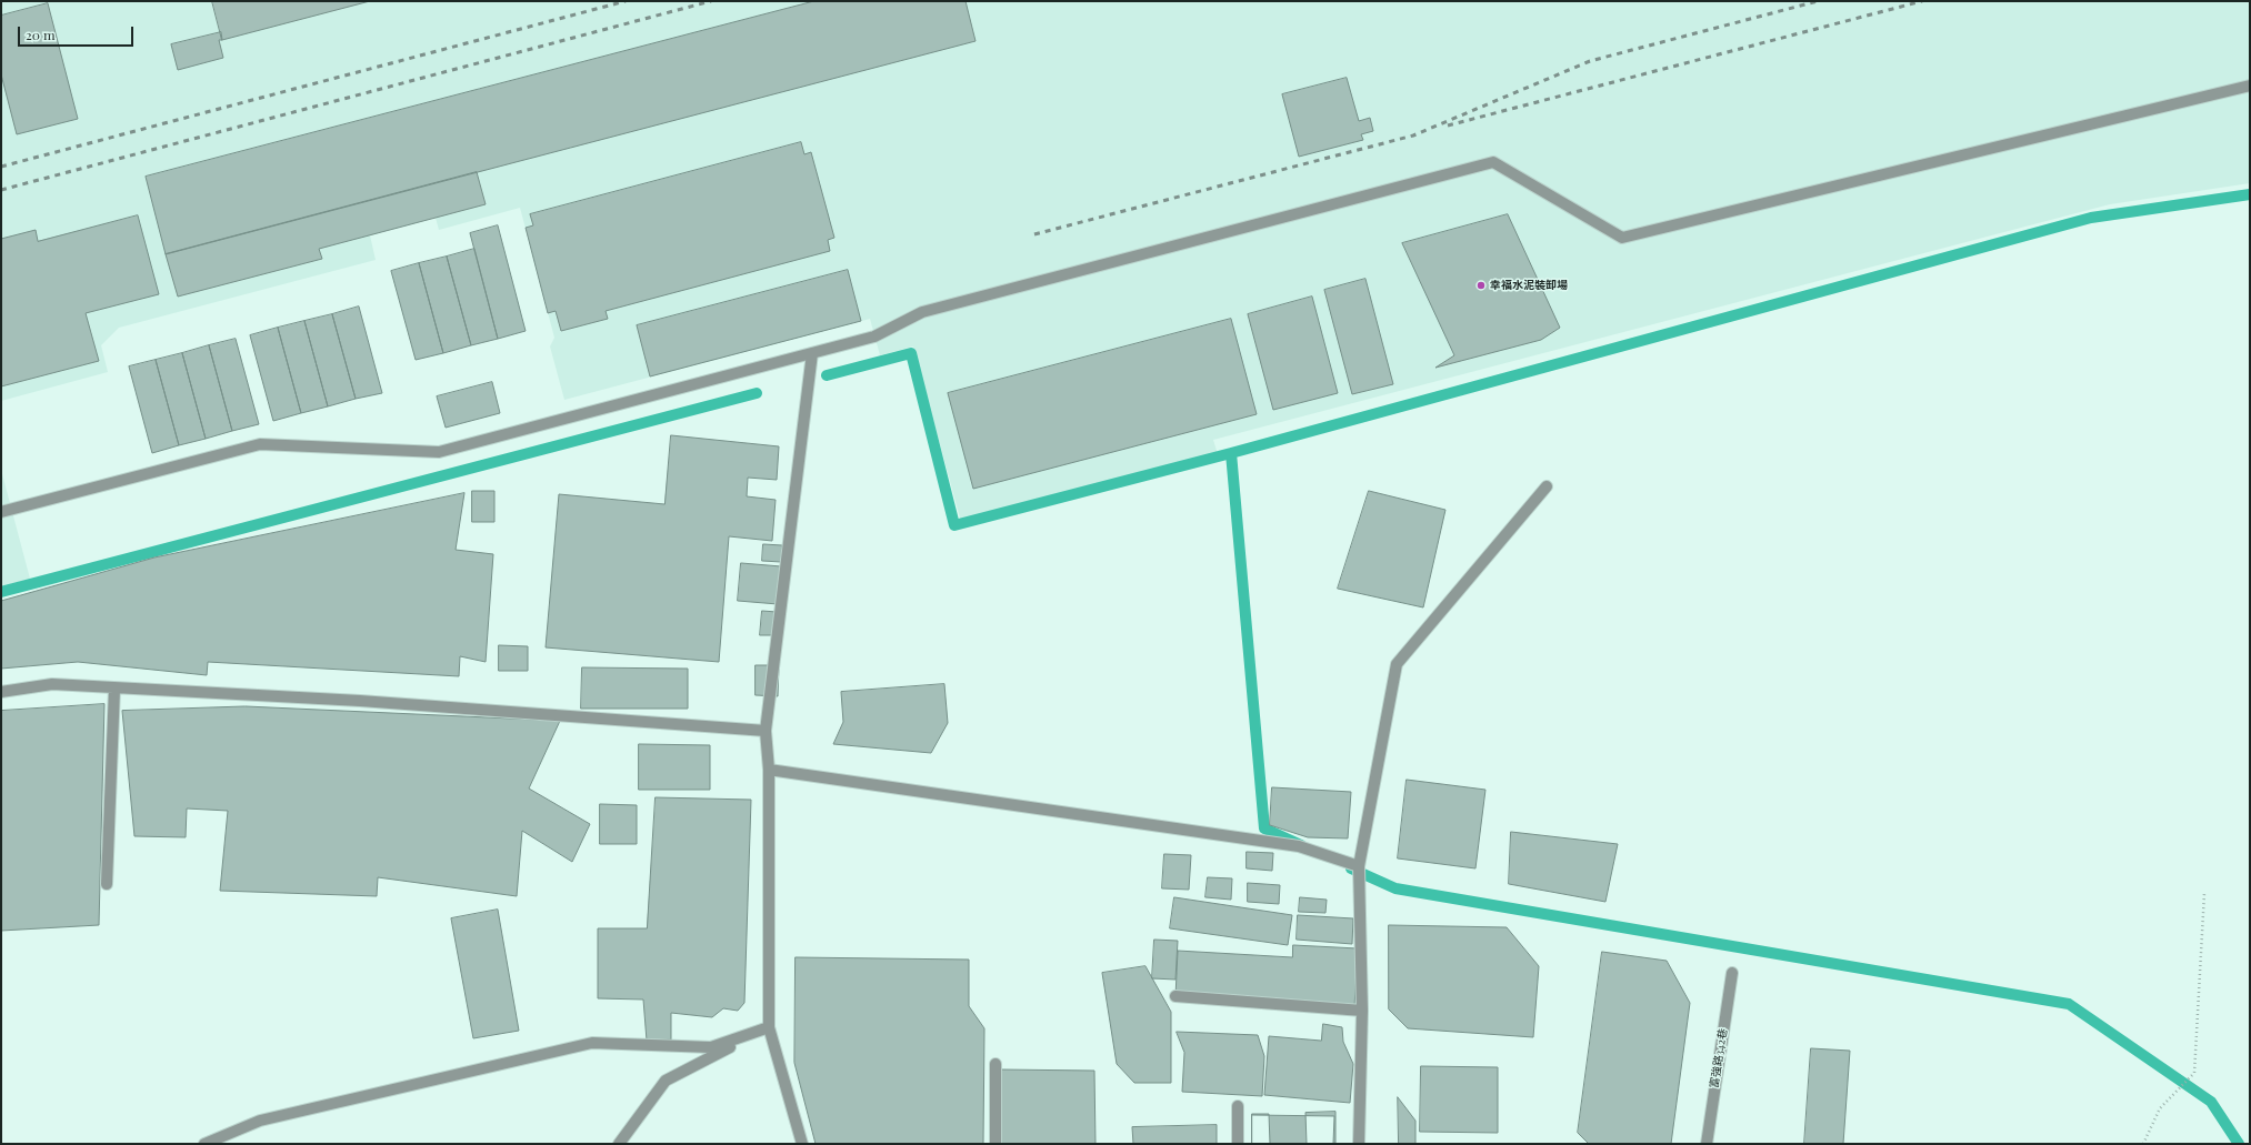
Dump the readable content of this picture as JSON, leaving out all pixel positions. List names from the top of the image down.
{
  "streets": {
    "street": ["富強路342巷"]
  },
  "places": ["幸福水泥裝卸場"],
  "scale_bar": "20 m"
}
